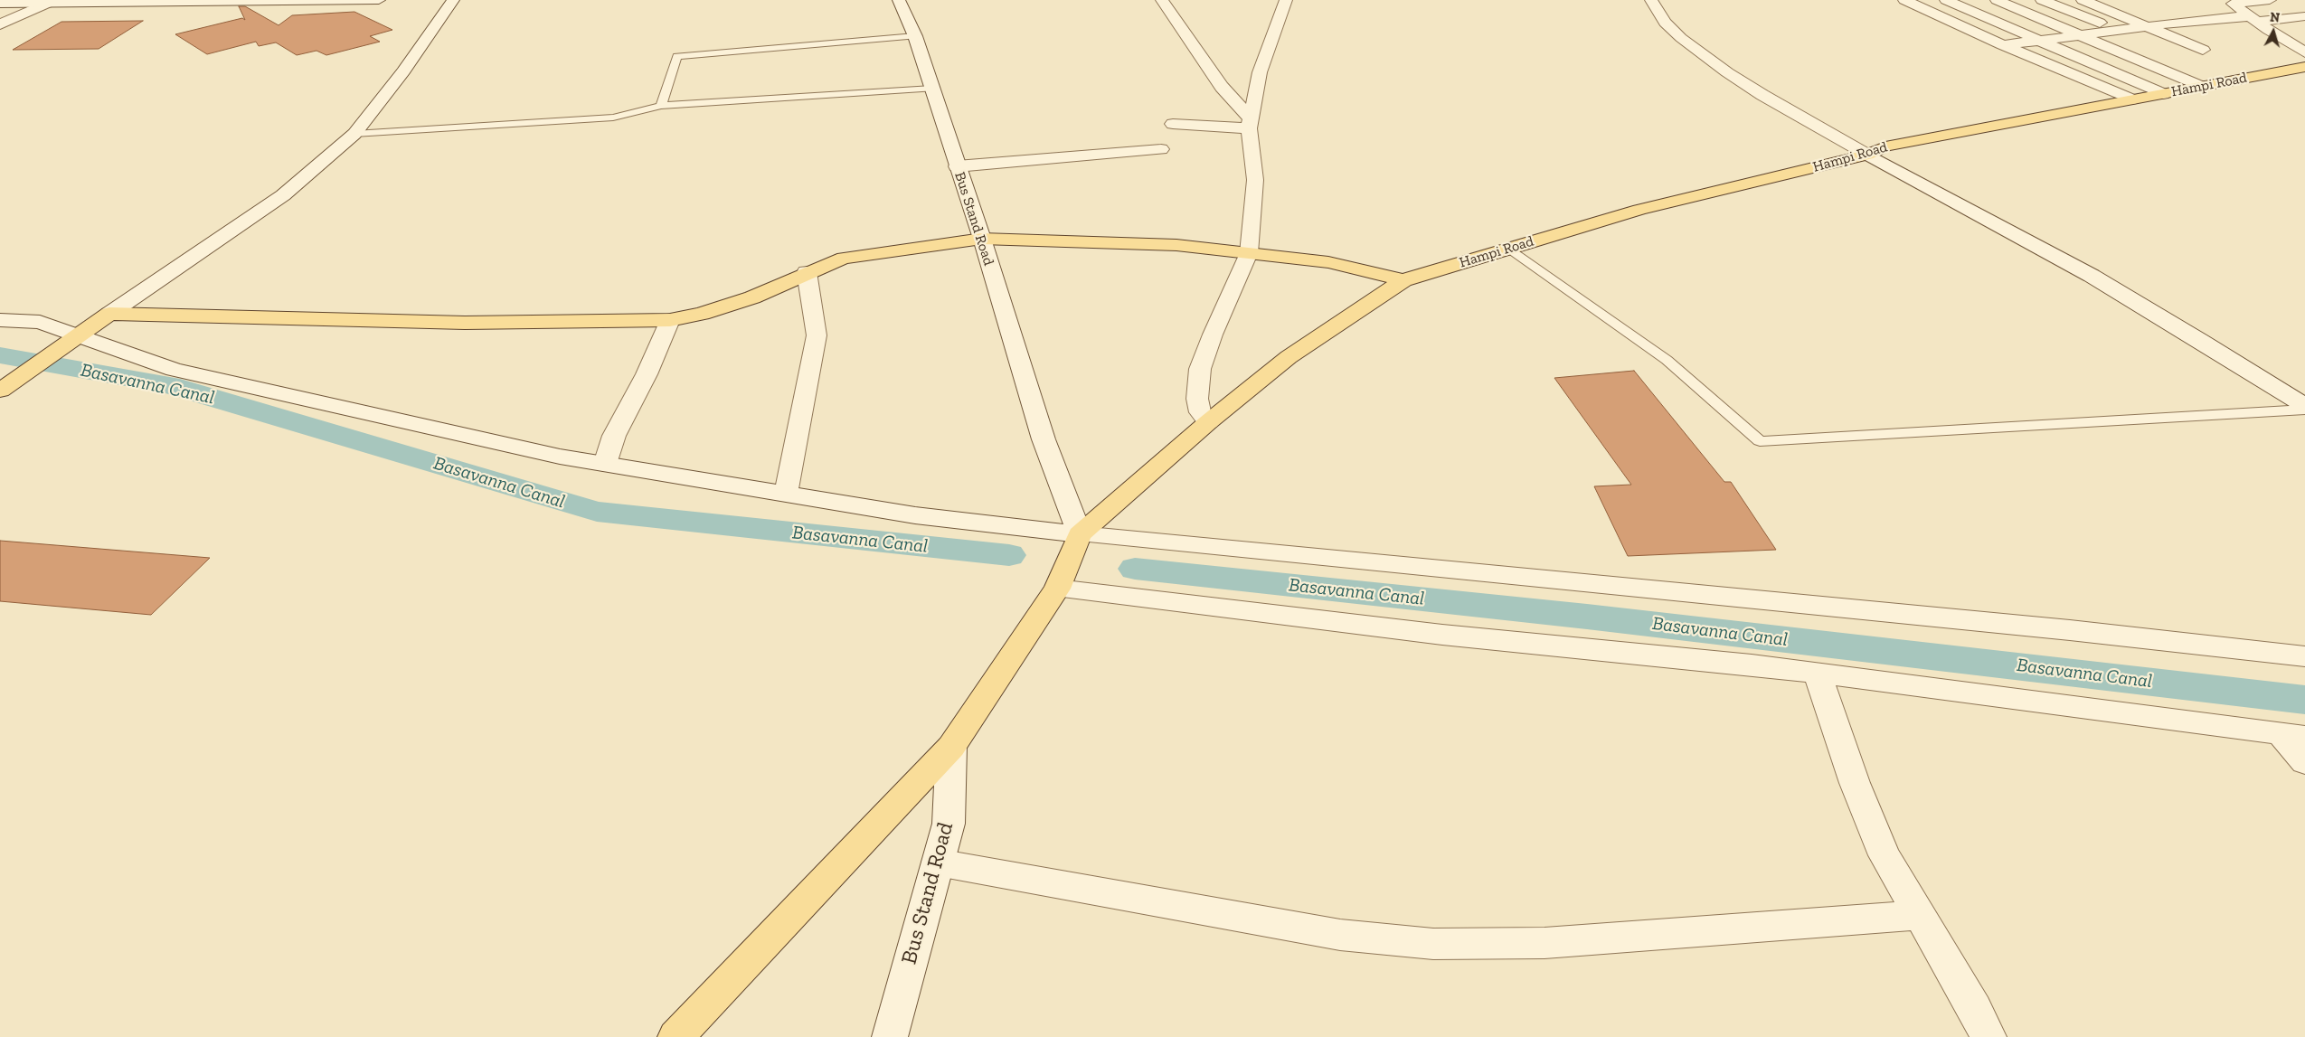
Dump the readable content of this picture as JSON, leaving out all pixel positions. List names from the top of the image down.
{
  "streets": {
    "main road": ["Hampi Road"],
    "street": ["Bus Stand Road"]
  },
  "water": ["Basavanna Canal"],
  "north": "top"
}
